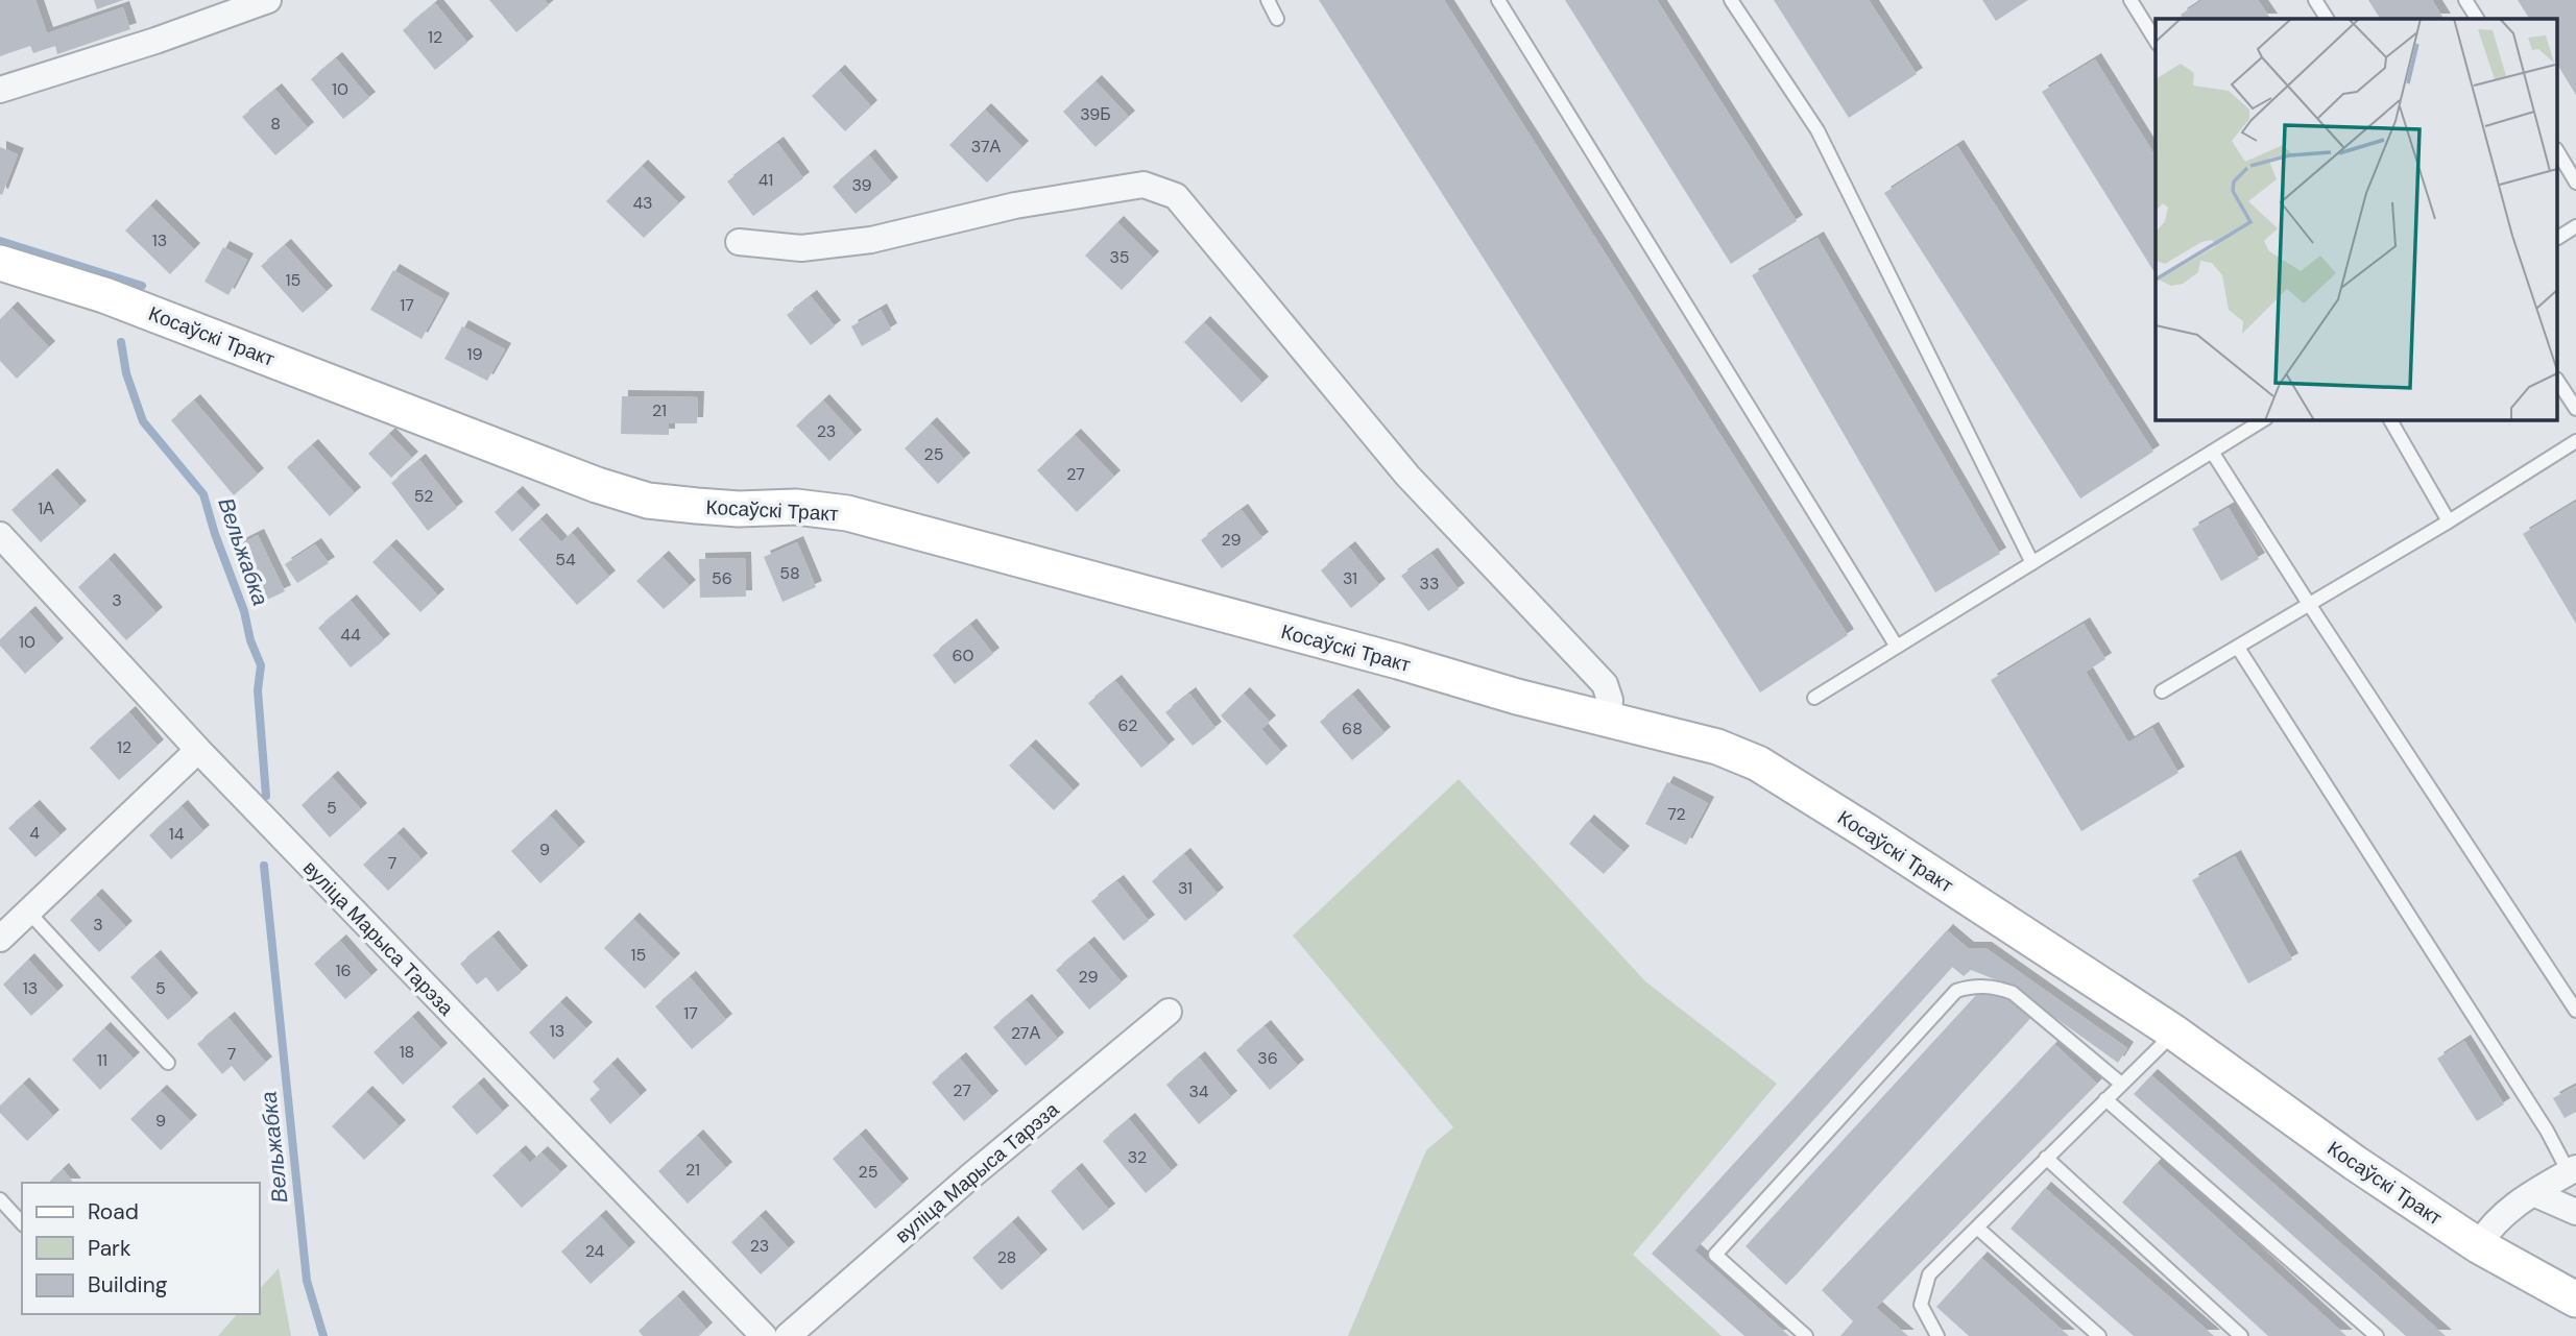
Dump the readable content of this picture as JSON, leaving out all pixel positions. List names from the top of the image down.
{
  "streets": {
    "main road": ["Косаўскі Тракт"],
    "street": ["вуліца Марыса Тарэза"]
  },
  "water": ["Вельжабка"],
  "house_numbers": [
    "12",
    "10",
    "39Б",
    "8",
    "37А",
    "41",
    "39",
    "43",
    "13",
    "35",
    "15",
    "17",
    "19",
    "21",
    "23",
    "25",
    "27",
    "52",
    "1А",
    "29",
    "54",
    "58",
    "56",
    "31",
    "33",
    "3",
    "44",
    "10",
    "60",
    "62",
    "68",
    "12",
    "5",
    "72",
    "4",
    "14",
    "9",
    "7",
    "31",
    "3",
    "15",
    "16",
    "29",
    "13",
    "5",
    "17",
    "13",
    "27А",
    "18",
    "7",
    "36",
    "11",
    "27",
    "34",
    "9",
    "32",
    "21",
    "25",
    "23",
    "24",
    "28"
  ],
  "legend": ["Road", "Park", "Building"]
}
